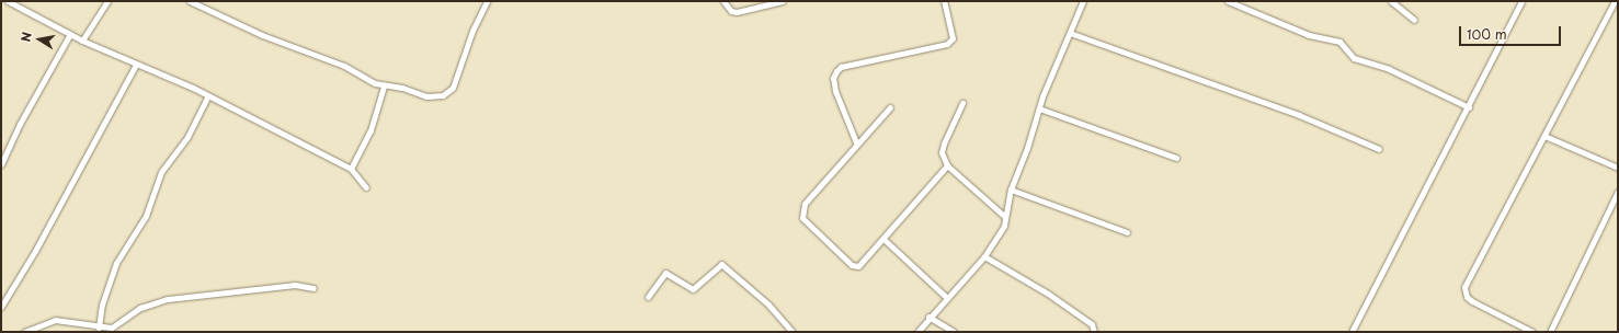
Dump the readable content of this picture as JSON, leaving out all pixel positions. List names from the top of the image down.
{
  "scale_bar": "100 m",
  "north": "left"
}
